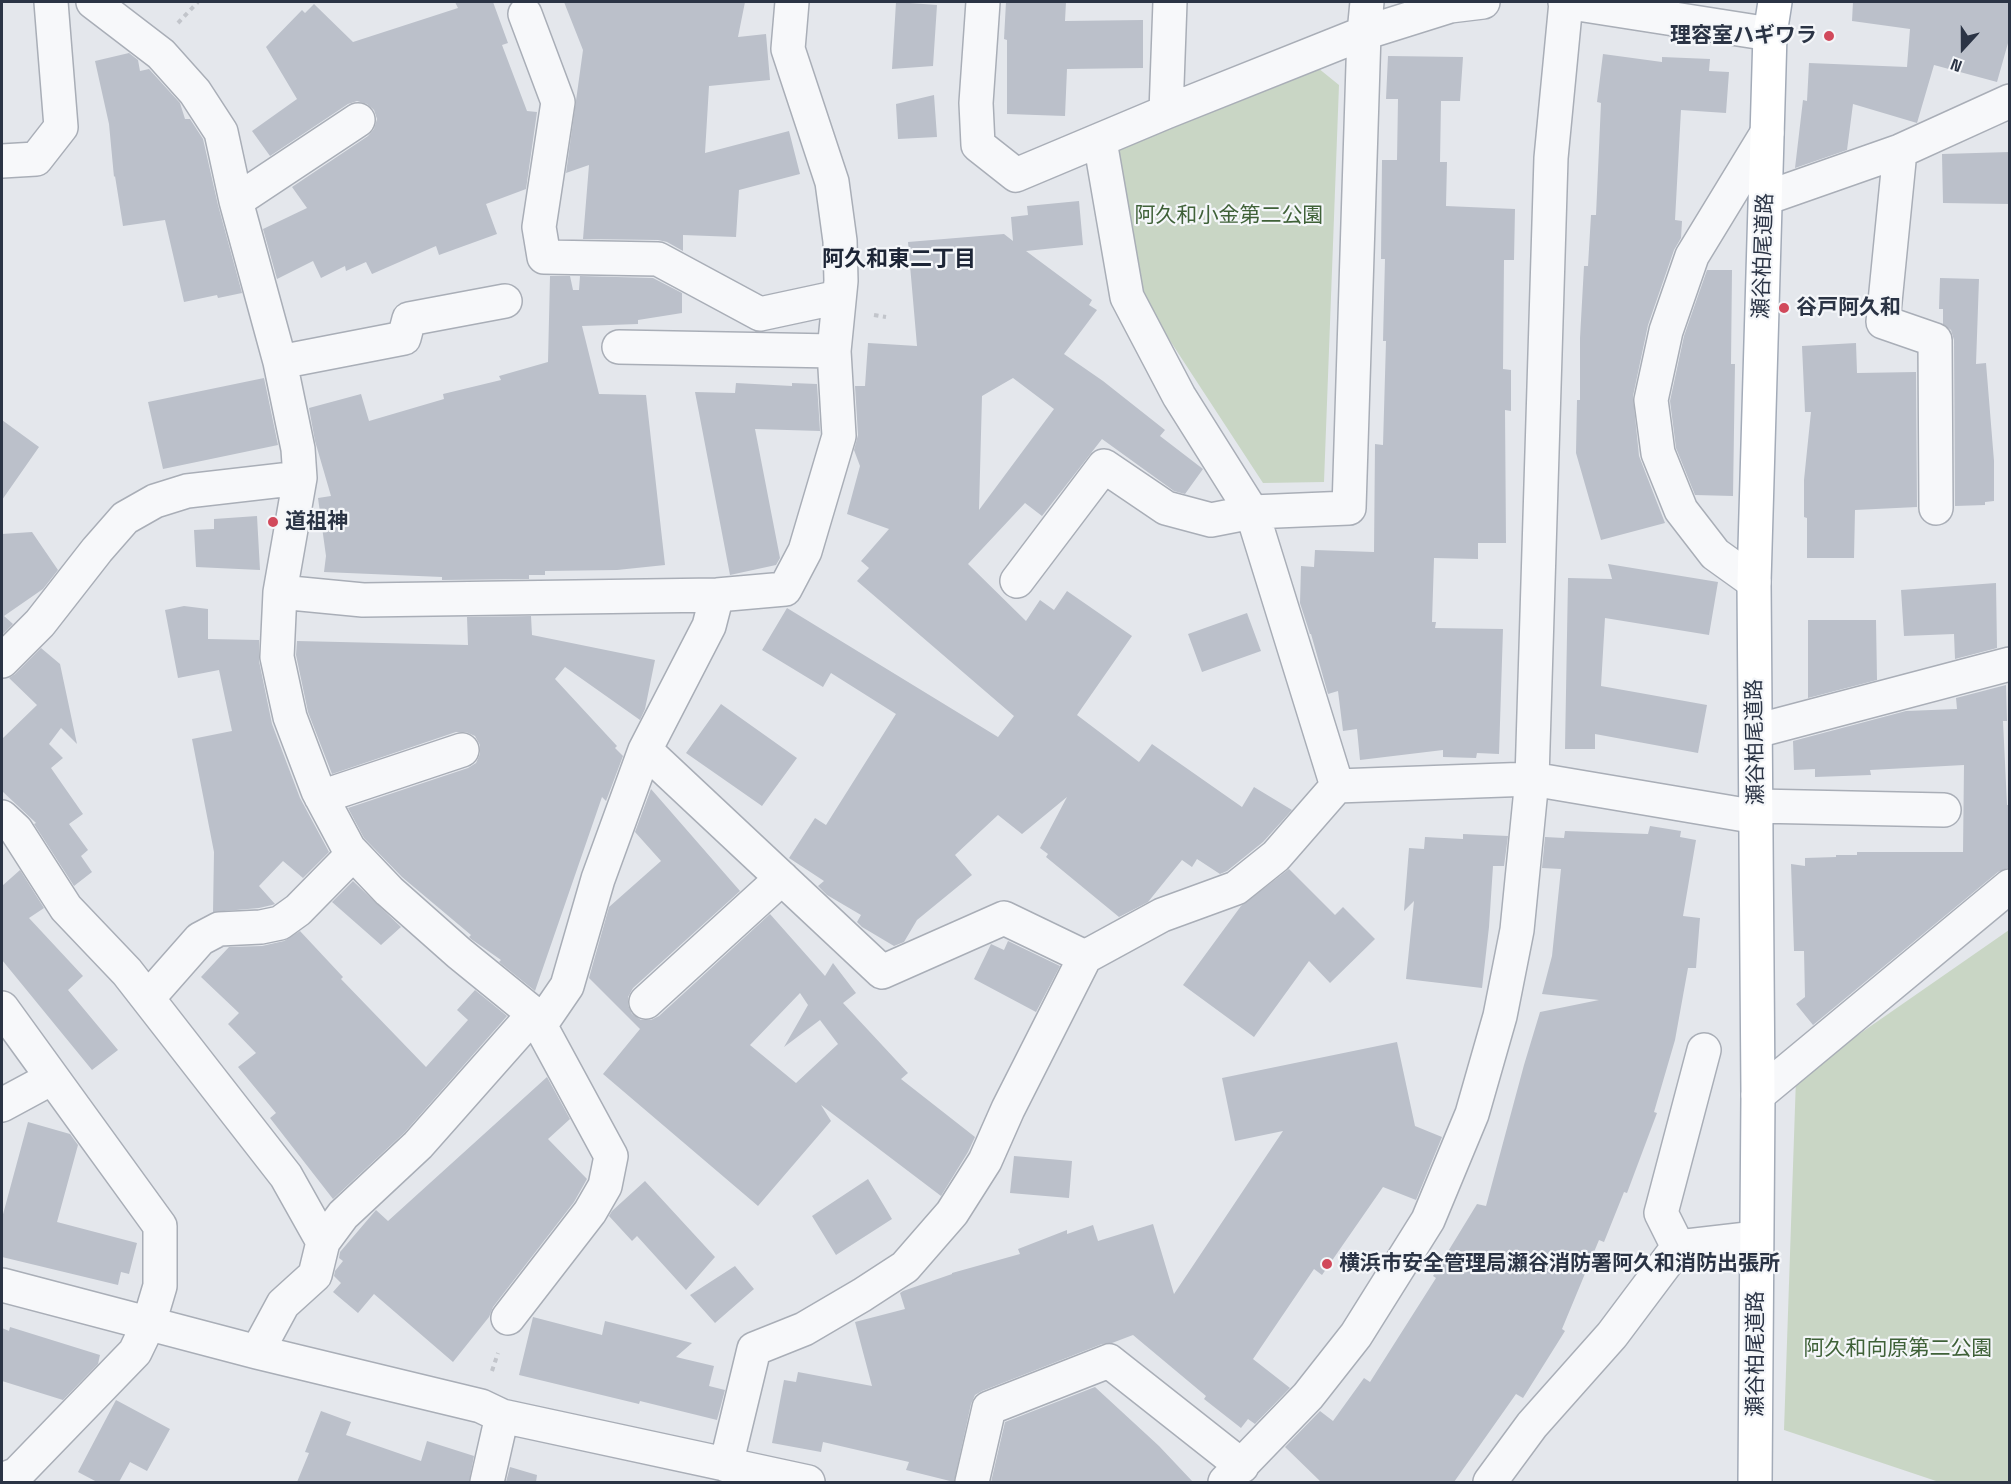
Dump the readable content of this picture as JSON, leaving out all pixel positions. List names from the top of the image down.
{
  "streets": {
    "main road": ["瀬谷柏尾道路"]
  },
  "districts": ["阿久和東二丁目"],
  "parks": ["阿久和小金第二公園", "阿久和向原第二公園"],
  "places": [
    "理容室ハギワラ",
    "谷戸阿久和",
    "道祖神",
    "横浜市安全管理局瀬谷消防署阿久和消防出張所"
  ],
  "north": "bottom"
}
